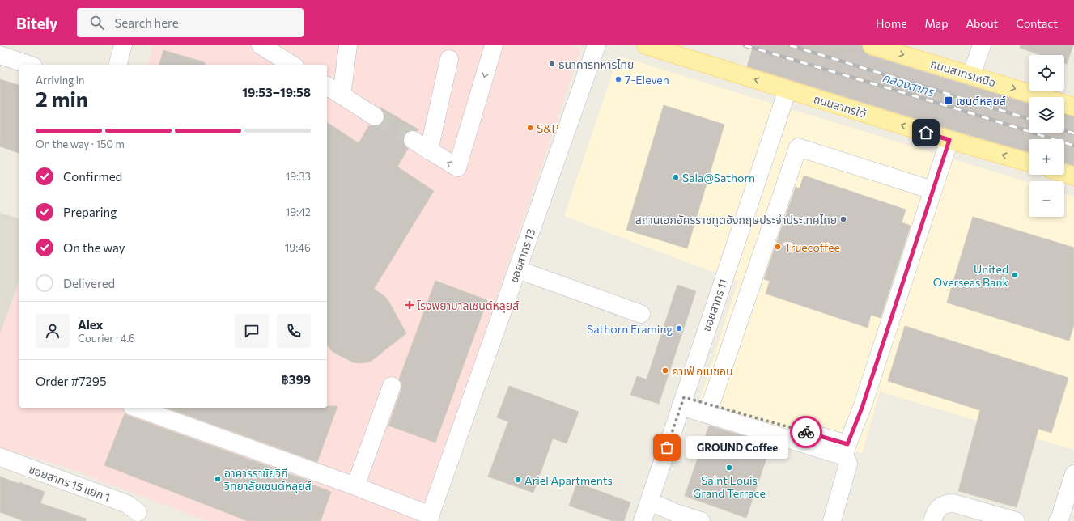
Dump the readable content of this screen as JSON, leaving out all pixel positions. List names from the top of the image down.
{
  "streets": {
    "main road": ["ถนนสาทรเหนือ", "ถนนสาทรใต้"],
    "street": ["ซอยสาทร 13", "ซอยสาทร 11", "ซอยสาทร 15 แยก 1"]
  },
  "crossings": [
    ["ถนนสาทรใต้", "ซอยสาทร 11"]
  ],
  "one_way": ["ถนนสาทรเหนือ", "ถนนสาทรใต้"],
  "water": ["คลองสาทร"],
  "places": {
    "other": [
      "ธนาคารทหารไทย",
      "7-Eleven",
      "S&P",
      "Sala@Sathorn",
      "สถานเอกอัครราชทูตอังกฤษประจำประเทศไทย",
      "Truecoffee",
      "United Overseas Bank",
      "Sathorn Framing",
      "คาเฟ่ อเมซอน",
      "GROUND Coffee",
      "Saint Louis Grand Terrace",
      "อาคารราขัยวิถี วิทยาลัยเซนต์หลุยส์",
      "Ariel Apartments"
    ],
    "transit": ["เซนต์หลุยส์"],
    "health": ["โรงพยาบาลเซนต์หลุยส์"]
  },
  "page": {
    "header": "Bitely",
    "search": "Search here",
    "nav": [
      "Home",
      "Map",
      "About",
      "Contact"
    ],
    "map_buttons": ["+", "−"],
    "heading": ["2 min", "Arriving in", "19:53–19:58"],
    "panel": [
      "Alex",
      "Courier · 4.6",
      "Order #7295",
      "฿399"
    ],
    "bar": "On the way · 150 m",
    "list": [
      ["Confirmed", "19:33"],
      ["Preparing", "19:42"],
      ["On the way", "19:46"],
      "Delivered"
    ],
    "bubble": "GROUND Coffee"
  }
}
